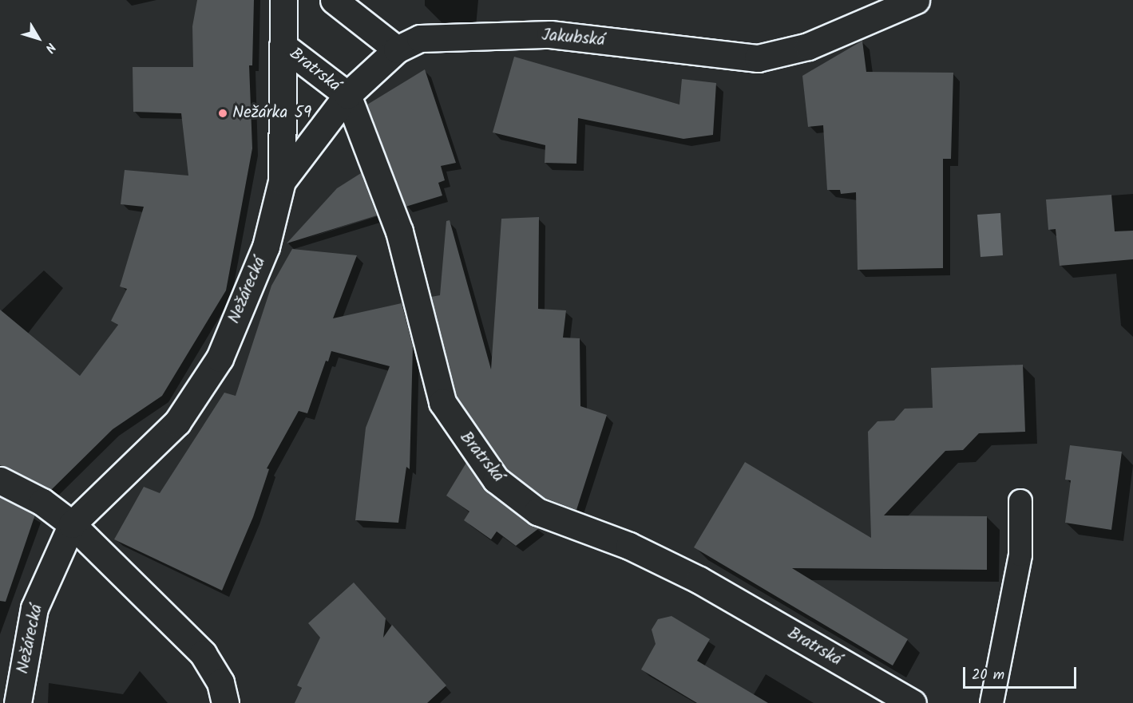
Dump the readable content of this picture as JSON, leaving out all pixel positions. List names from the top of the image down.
{
  "streets": {
    "street": ["Jakubská", "Bratrská", "Nežárecká"]
  },
  "crossings": [
    ["Jakubská", "Bratrská"],
    ["Jakubská", "Nežárecká"],
    ["Bratrská", "Nežárecká"]
  ],
  "places": ["Nežárka 59"],
  "scale_bar": "20 m",
  "north": "bottom right"
}
